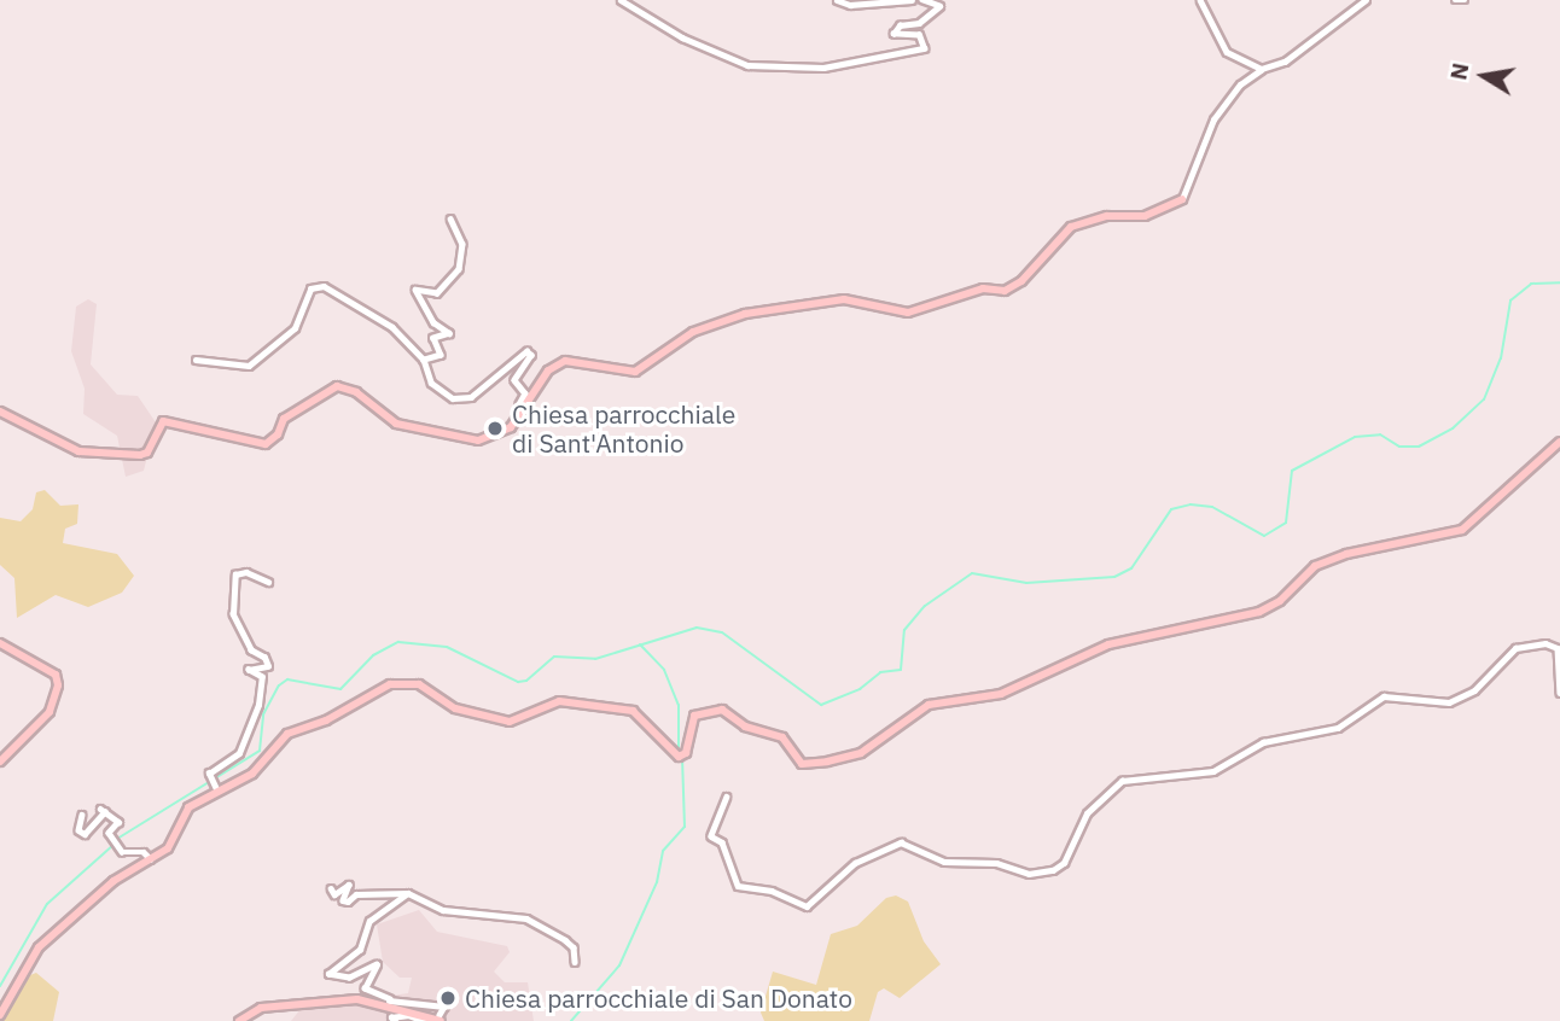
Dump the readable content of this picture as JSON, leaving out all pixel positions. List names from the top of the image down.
{
  "places": ["Chiesa parrocchiale di Sant'Antonio", "Chiesa parrocchiale di San Donato"],
  "north": "left"
}
